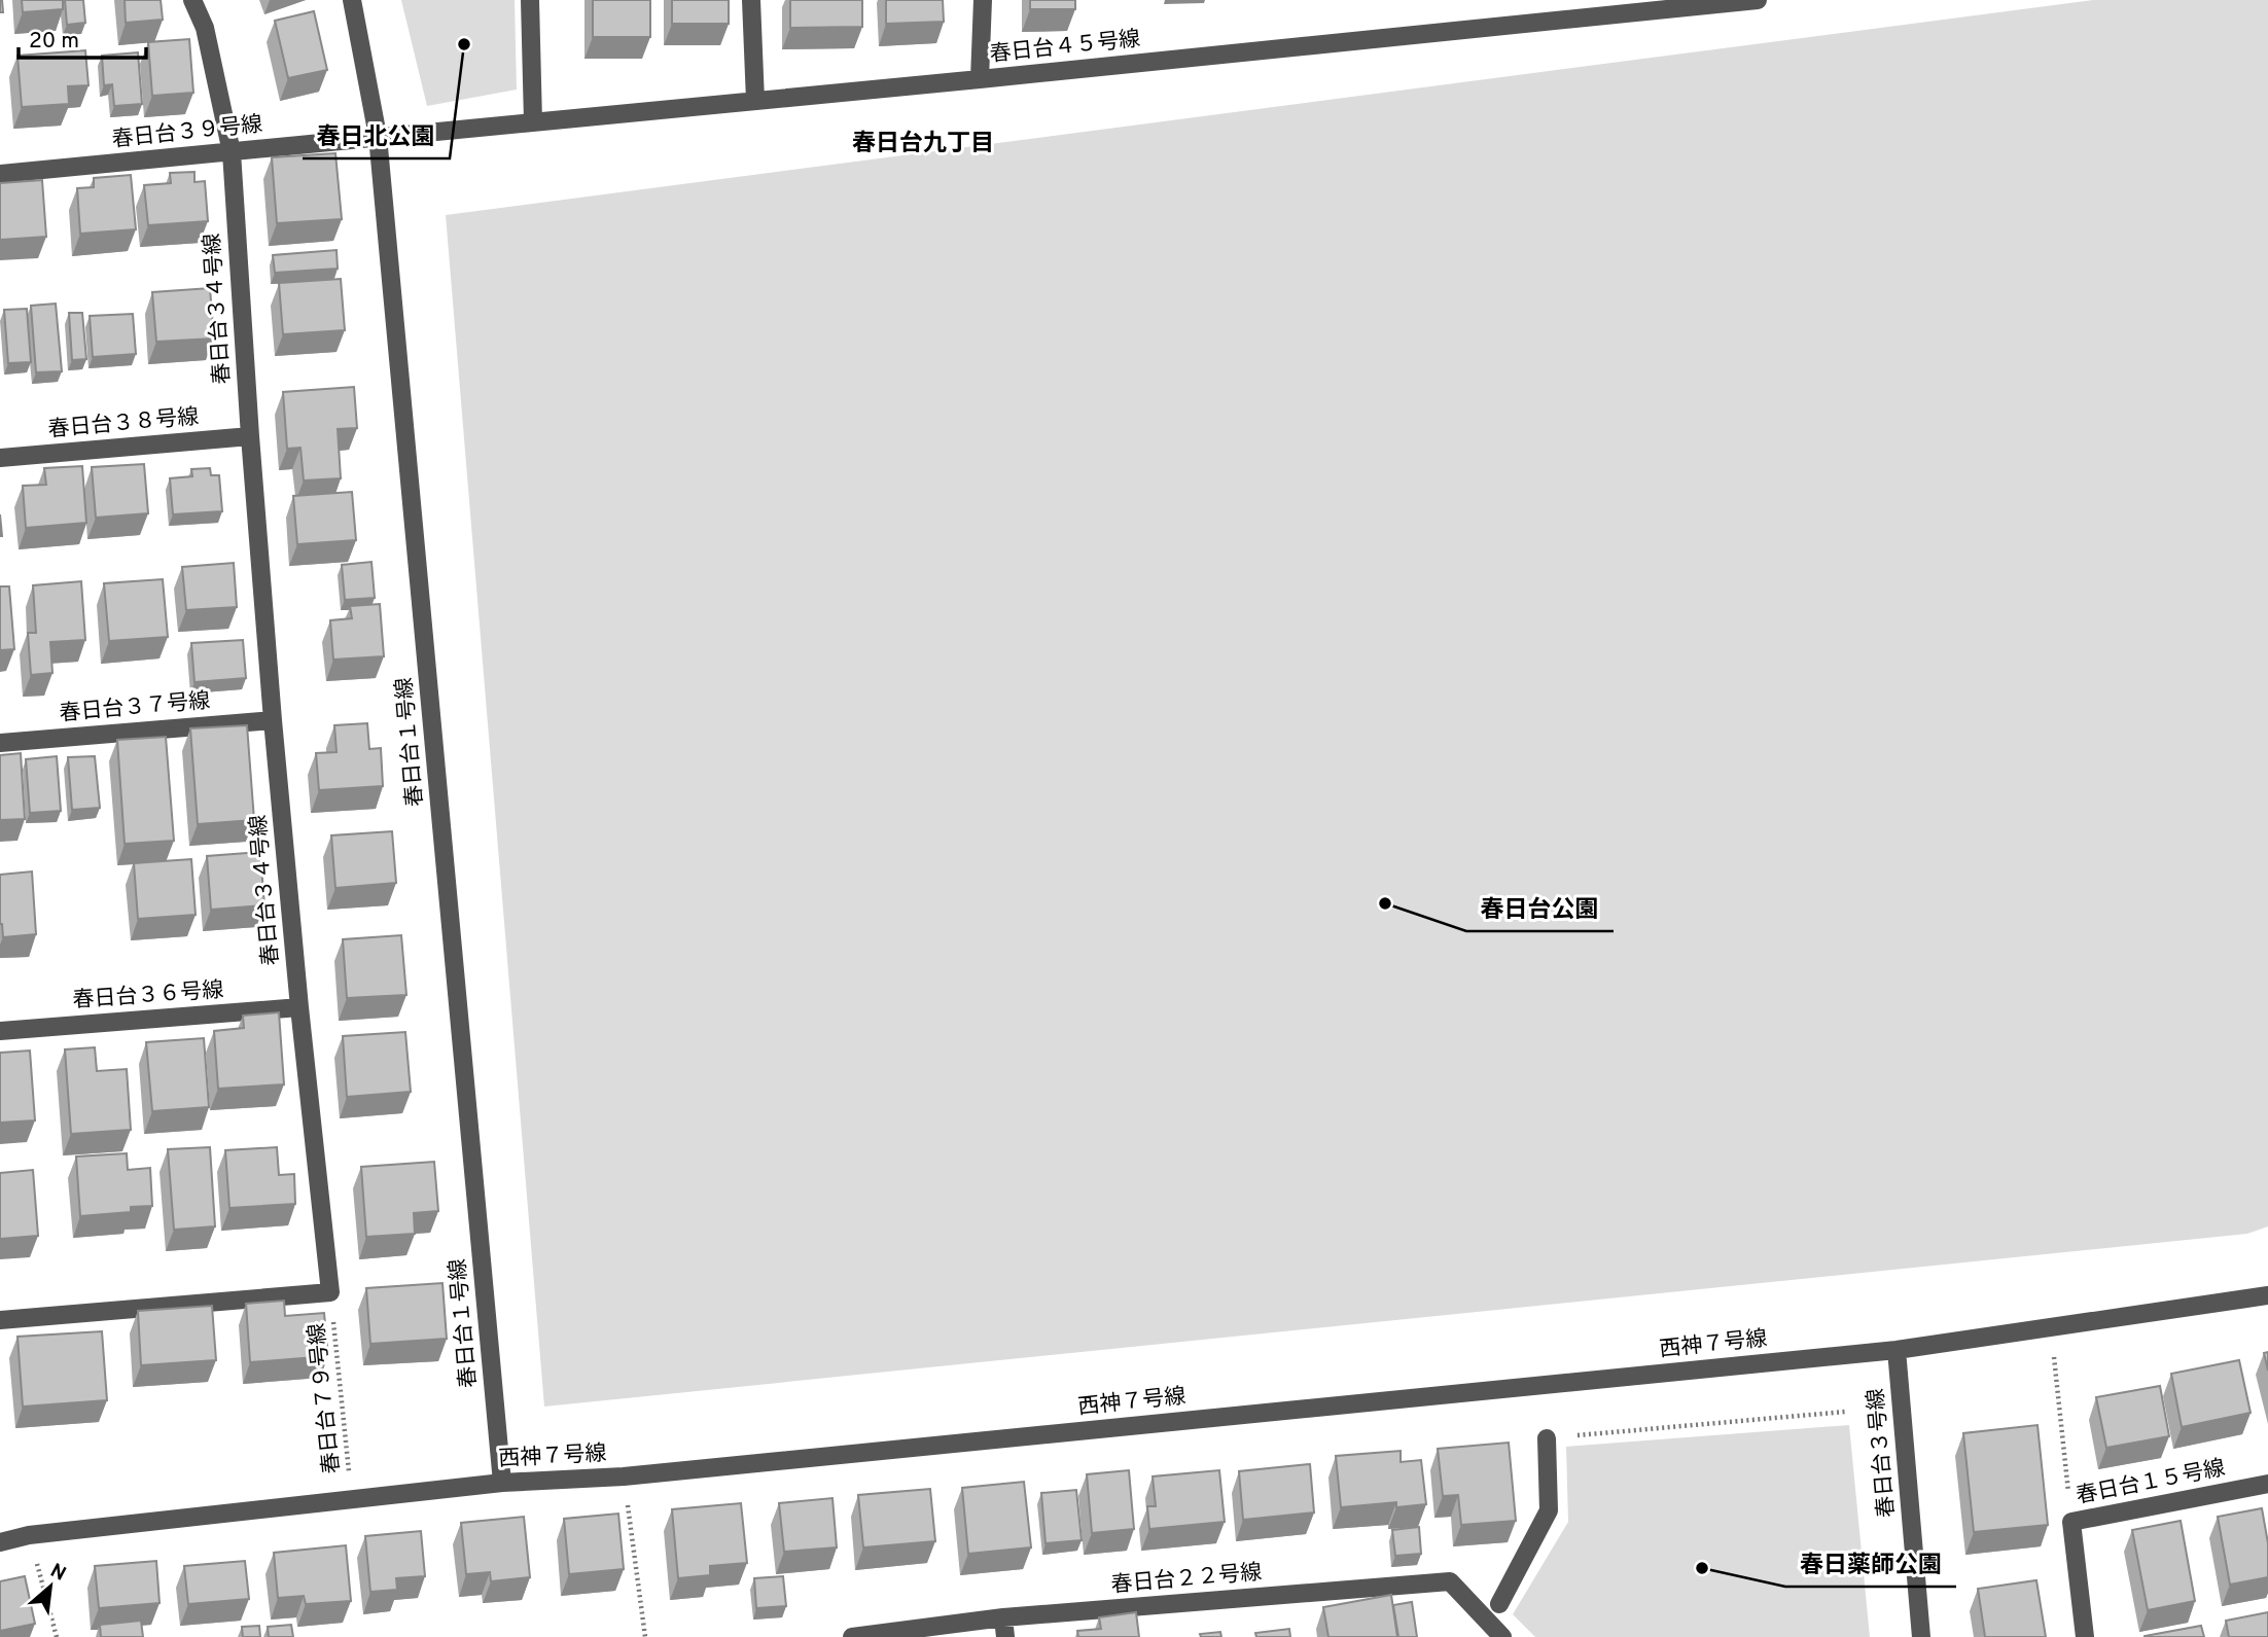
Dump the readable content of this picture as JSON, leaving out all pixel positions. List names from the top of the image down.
{
  "streets": {
    "street": [
      "春日台４５号線",
      "春日台３９号線",
      "春日台３４号線",
      "春日台３８号線",
      "春日台３７号線",
      "春日台１号線",
      "春日台３６号線",
      "西神７号線",
      "春日台３号線",
      "春日台１５号線",
      "春日台２２号線"
    ],
    "path": ["春日台７９号線"]
  },
  "crossings": [
    ["春日台４５号線", "春日台３９号線"],
    ["春日台４５号線", "春日台１号線"],
    ["春日台３９号線", "春日台３４号線"],
    ["春日台３９号線", "春日台１号線"],
    ["春日台３４号線", "春日台３８号線"],
    ["春日台３４号線", "春日台３７号線"],
    ["春日台３４号線", "春日台３６号線"],
    ["春日台３４号線", "春日台７９号線"],
    ["春日台１号線", "西神７号線"],
    ["西神７号線", "春日台７９号線"],
    ["西神７号線", "春日台３号線"]
  ],
  "districts": ["春日台九丁目"],
  "places": ["春日北公園", "春日台公園", "春日薬師公園"],
  "scale_bar": "20 m",
  "north": "top right"
}
